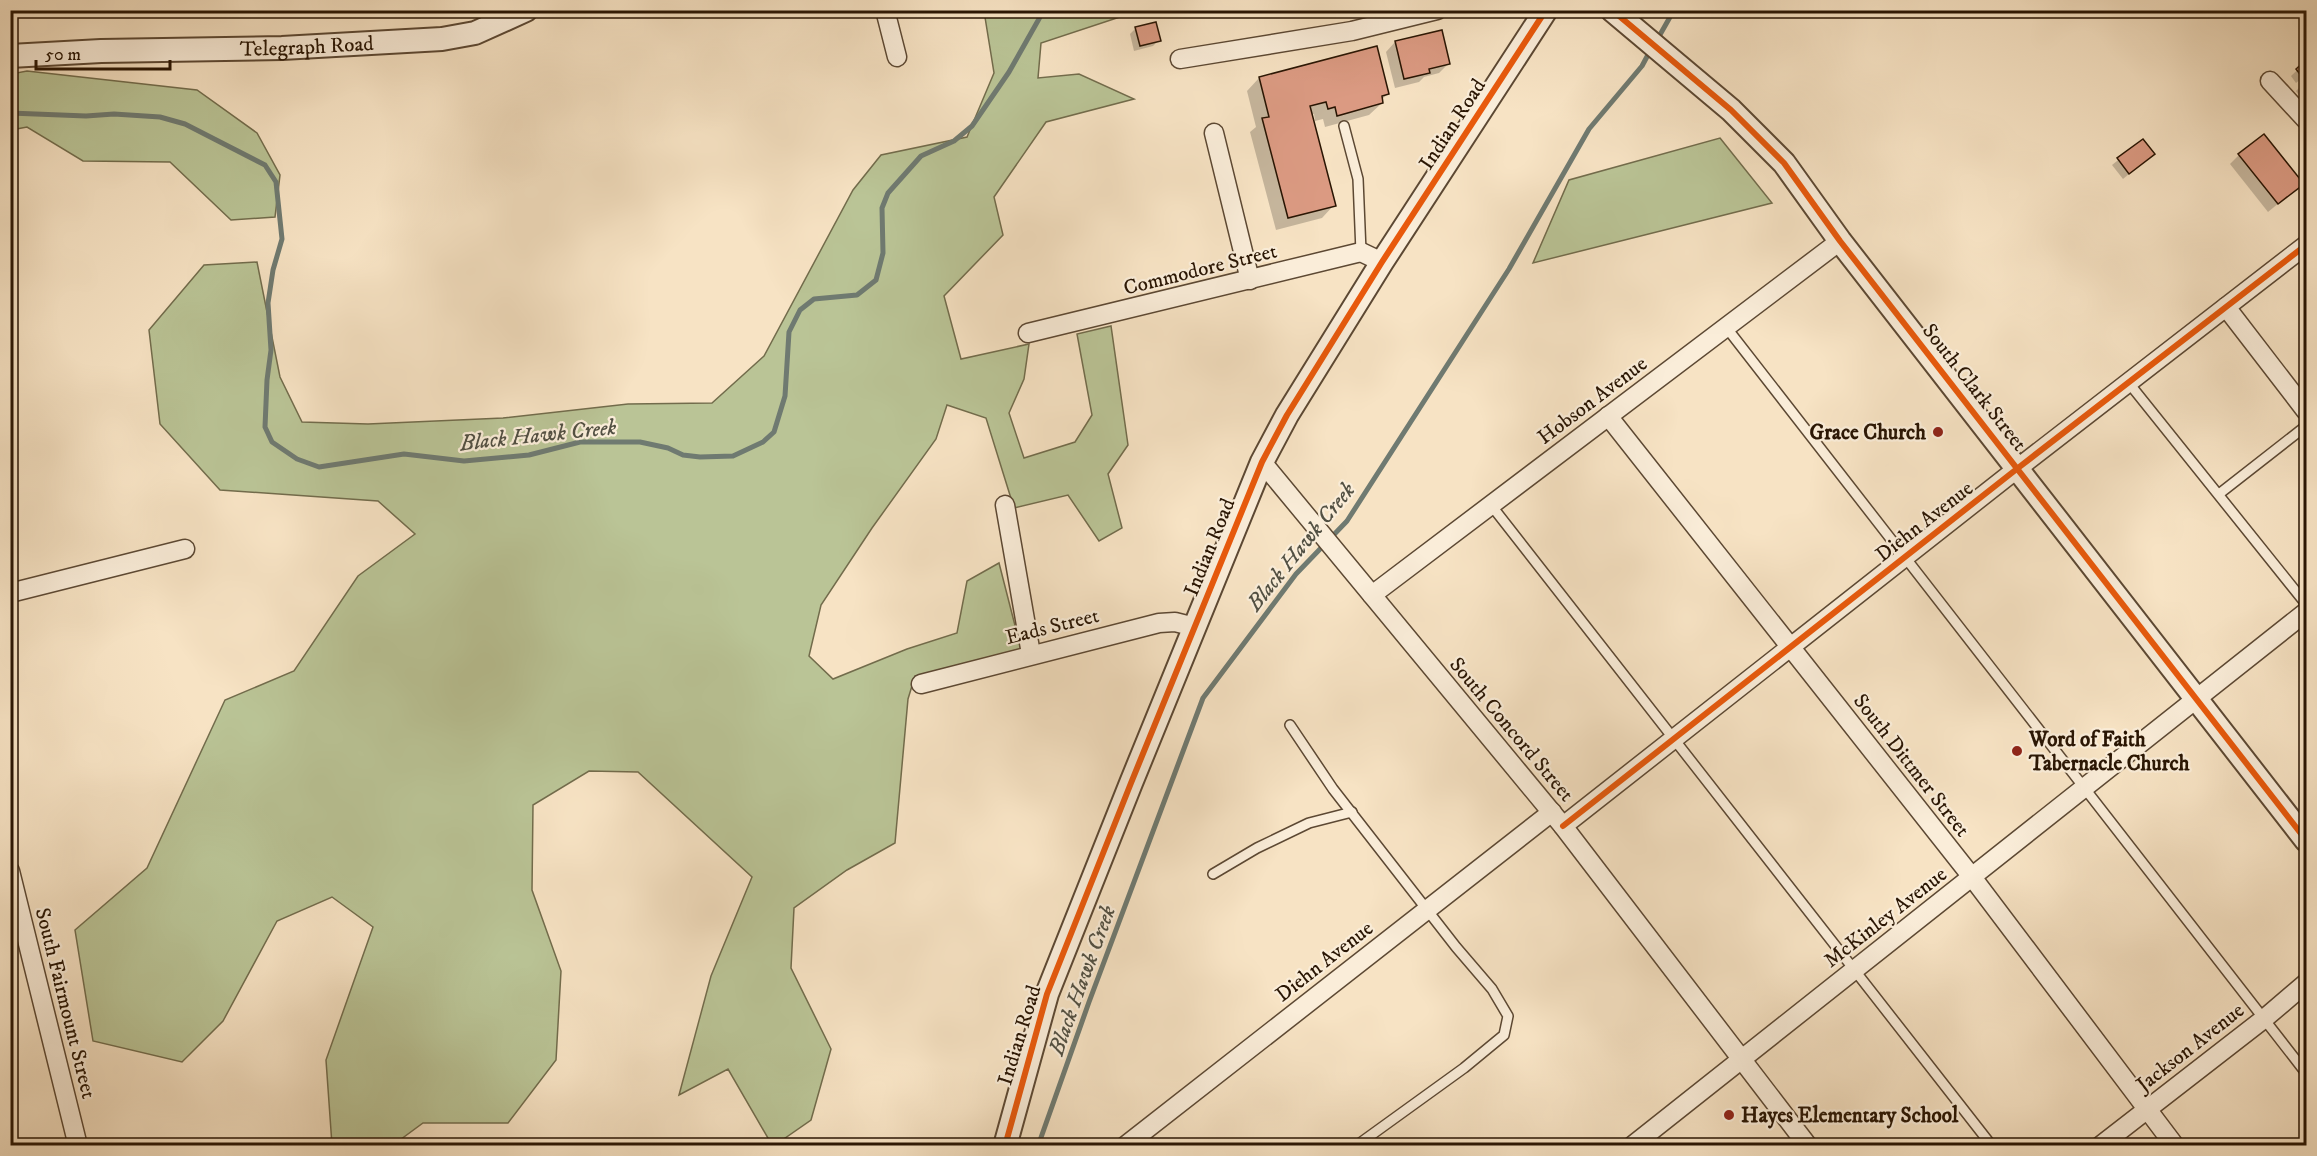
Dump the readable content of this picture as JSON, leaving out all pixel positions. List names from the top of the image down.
{
  "streets": {
    "street": [
      "Telegraph Road",
      "Indian Road",
      "Commodore Street",
      "South Clark Street",
      "Hobson Avenue",
      "Diehn Avenue",
      "Eads Street",
      "South Concord Street",
      "South Dittmer Street",
      "McKinley Avenue",
      "South Fairmount Street",
      "Jackson Avenue"
    ]
  },
  "crossings": [
    ["Indian Road", "Eads Street"],
    ["Indian Road", "South Concord Street"],
    ["South Clark Street", "Hobson Avenue"],
    ["South Clark Street", "Diehn Avenue"],
    ["South Clark Street", "McKinley Avenue"],
    ["Hobson Avenue", "South Concord Street"],
    ["Hobson Avenue", "South Dittmer Street"],
    ["Diehn Avenue", "South Concord Street"],
    ["Diehn Avenue", "South Dittmer Street"],
    ["South Concord Street", "McKinley Avenue"],
    ["South Dittmer Street", "McKinley Avenue"],
    ["South Dittmer Street", "Jackson Avenue"]
  ],
  "water": ["Black Hawk Creek"],
  "places": ["Grace Church", "Word of Faith Tabernacle Church", "Hayes Elementary School"],
  "scale_bar": "50 m"
}
